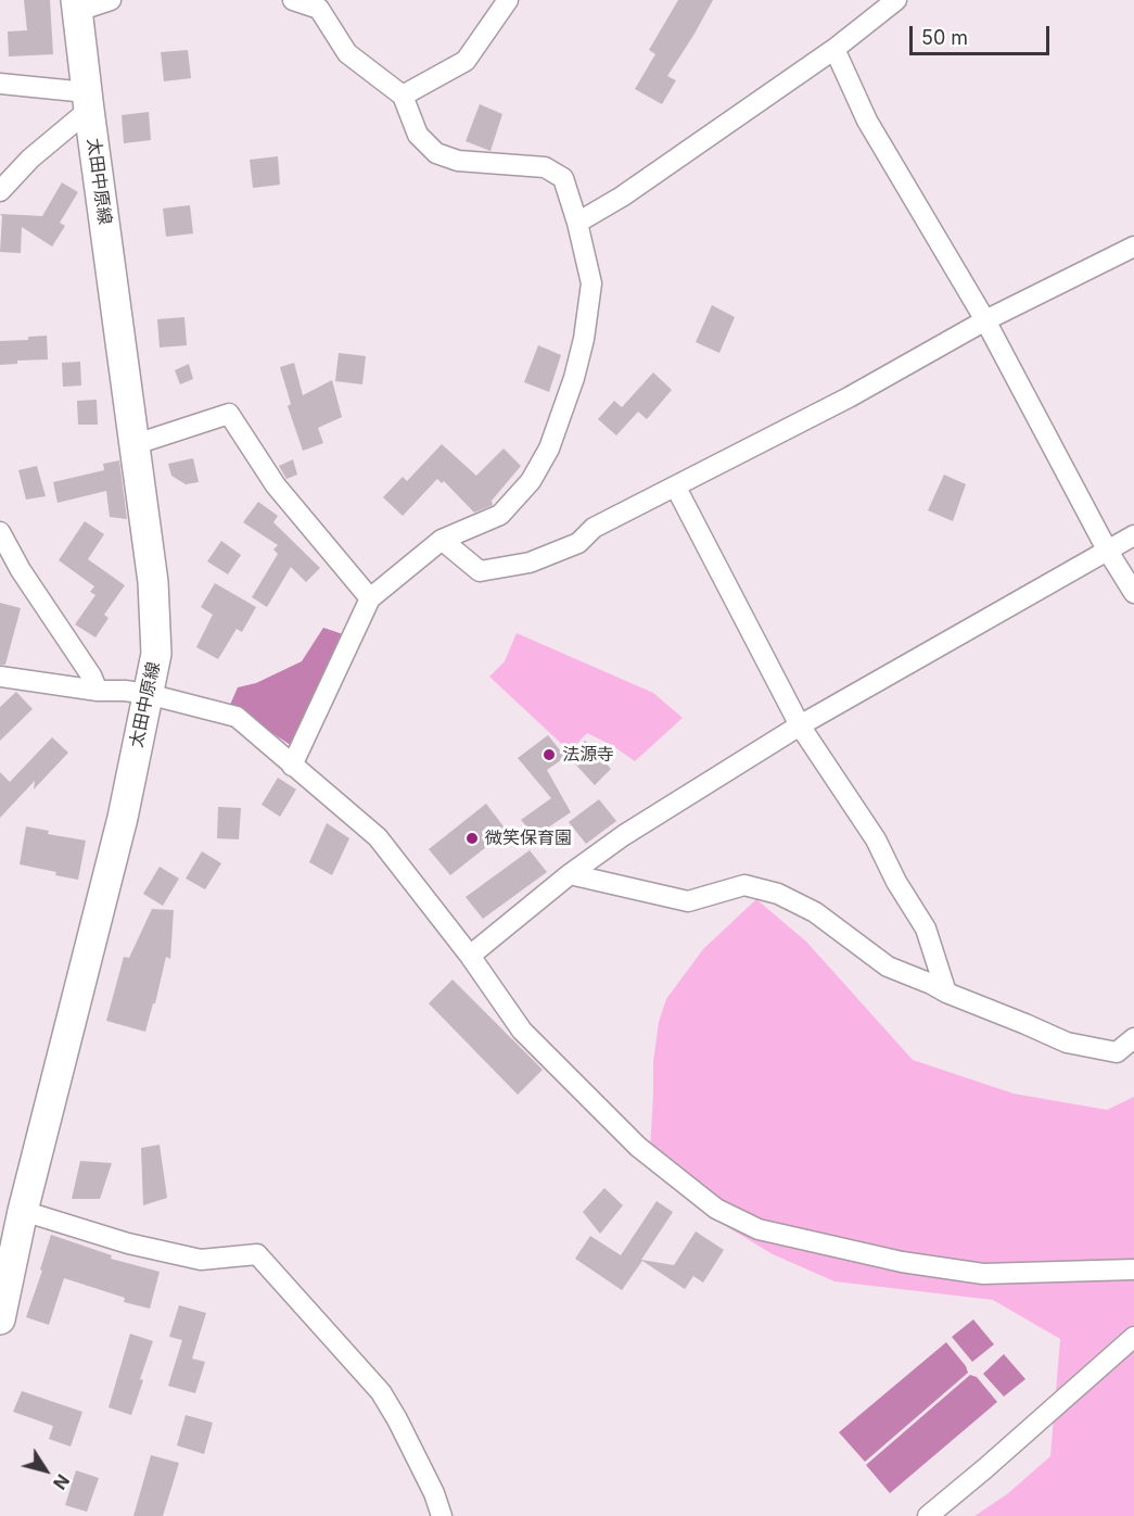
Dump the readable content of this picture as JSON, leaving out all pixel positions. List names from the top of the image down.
{
  "streets": {
    "main road": ["太田中原線"]
  },
  "places": ["法源寺", "微笑保育園"],
  "scale_bar": "50 m",
  "north": "bottom right"
}
